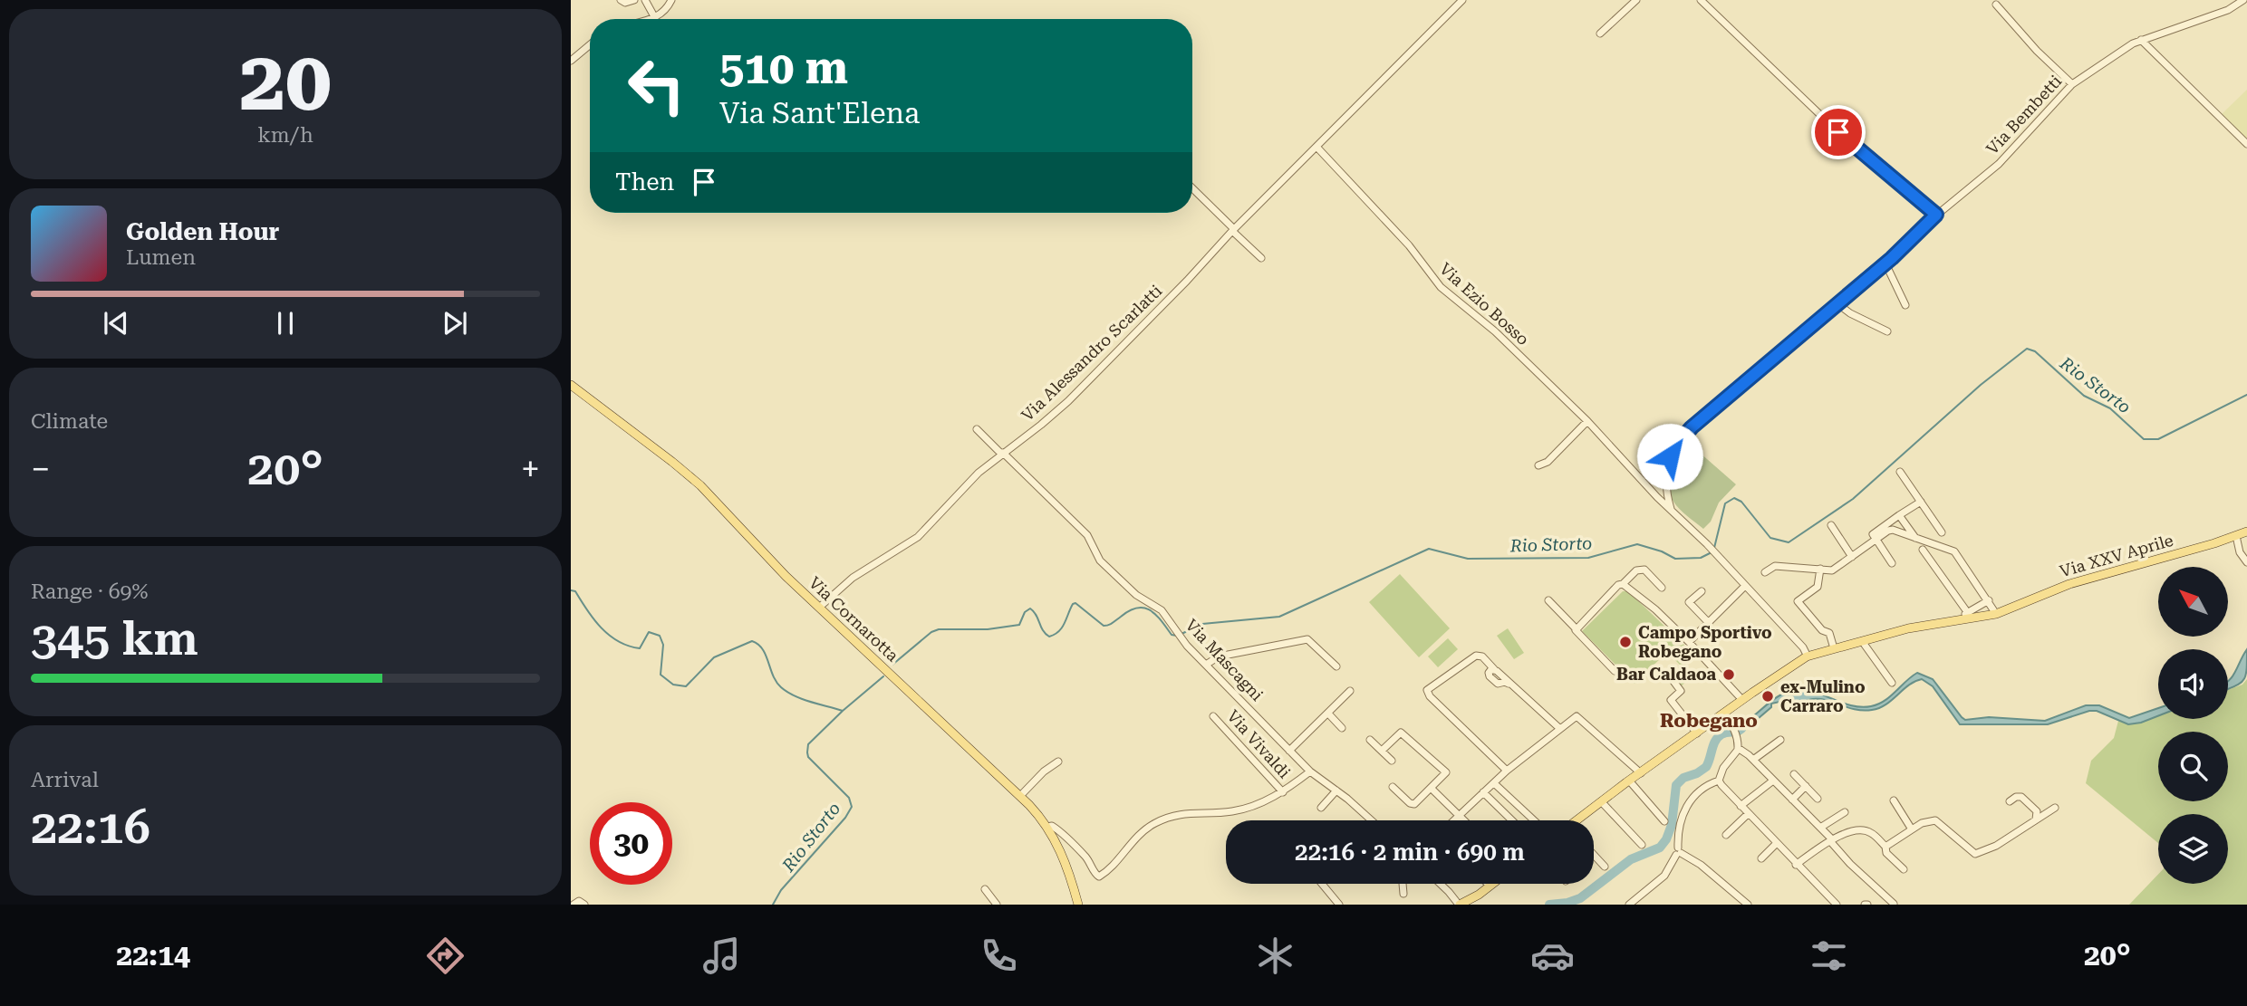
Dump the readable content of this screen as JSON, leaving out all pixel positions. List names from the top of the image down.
{
  "streets": {
    "main road": ["Via XXV Aprile", "Via Cornarotta"],
    "street": [
      "Via Bembetti",
      "Via Ezio Bosso",
      "Via Alessandro Scarlatti",
      "Via Mascagni",
      "Via Vivaldi"
    ]
  },
  "crossings": [
    ["Via Bembetti", "Via Ezio Bosso"],
    ["Via Ezio Bosso", "Via Alessandro Scarlatti"],
    ["Via Alessandro Scarlatti", "Via Cornarotta"],
    ["Via Alessandro Scarlatti", "Via Mascagni"],
    ["Via Cornarotta", "Via Vivaldi"],
    ["Via Mascagni", "Via Vivaldi"]
  ],
  "districts": ["Robegano"],
  "water": ["Rio Storto"],
  "places": ["Campo Sportivo Robegano", "Bar Caldaoa", "ex-Mulino Carraro"],
  "north": "top left",
  "page": {
    "tile": [
      ["20", "km/h"],
      "Climate",
      ["Range · 69%", "345 km"],
      ["Arrival", "22:16"]
    ],
    "turn": ["510 m", "Via Sant'Elena"],
    "then": "Then",
    "song": ["Golden Hour", "Lumen"],
    "heat": ["−", "20°", "+"],
    "limit": "30",
    "trip": "22:16 · 2 min · 690 m",
    "tabs": ["22:14", "20°"]
  }
}
